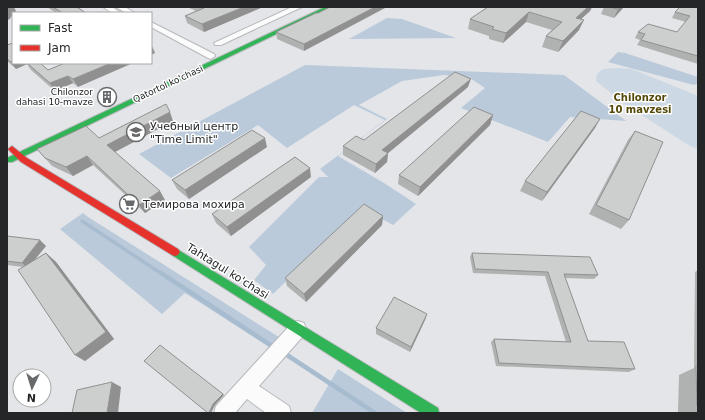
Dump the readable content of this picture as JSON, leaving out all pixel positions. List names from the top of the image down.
{
  "streets": {
    "main road": ["Qatortol ko'chasi", "Tahtagul ko'chasi"]
  },
  "crossings": [
    ["Qatortol ko'chasi", "Tahtagul ko'chasi"]
  ],
  "districts": ["Chilonzor 10 mavzesi"],
  "places": {
    "building": ["Chilonzor dahasi 10-mavze"],
    "school or university": ["Учебный центр \"Time Limit\""],
    "supermarket": ["Темирова мохира"]
  },
  "legend": ["Fast", "Jam"],
  "north": "bottom"
}
